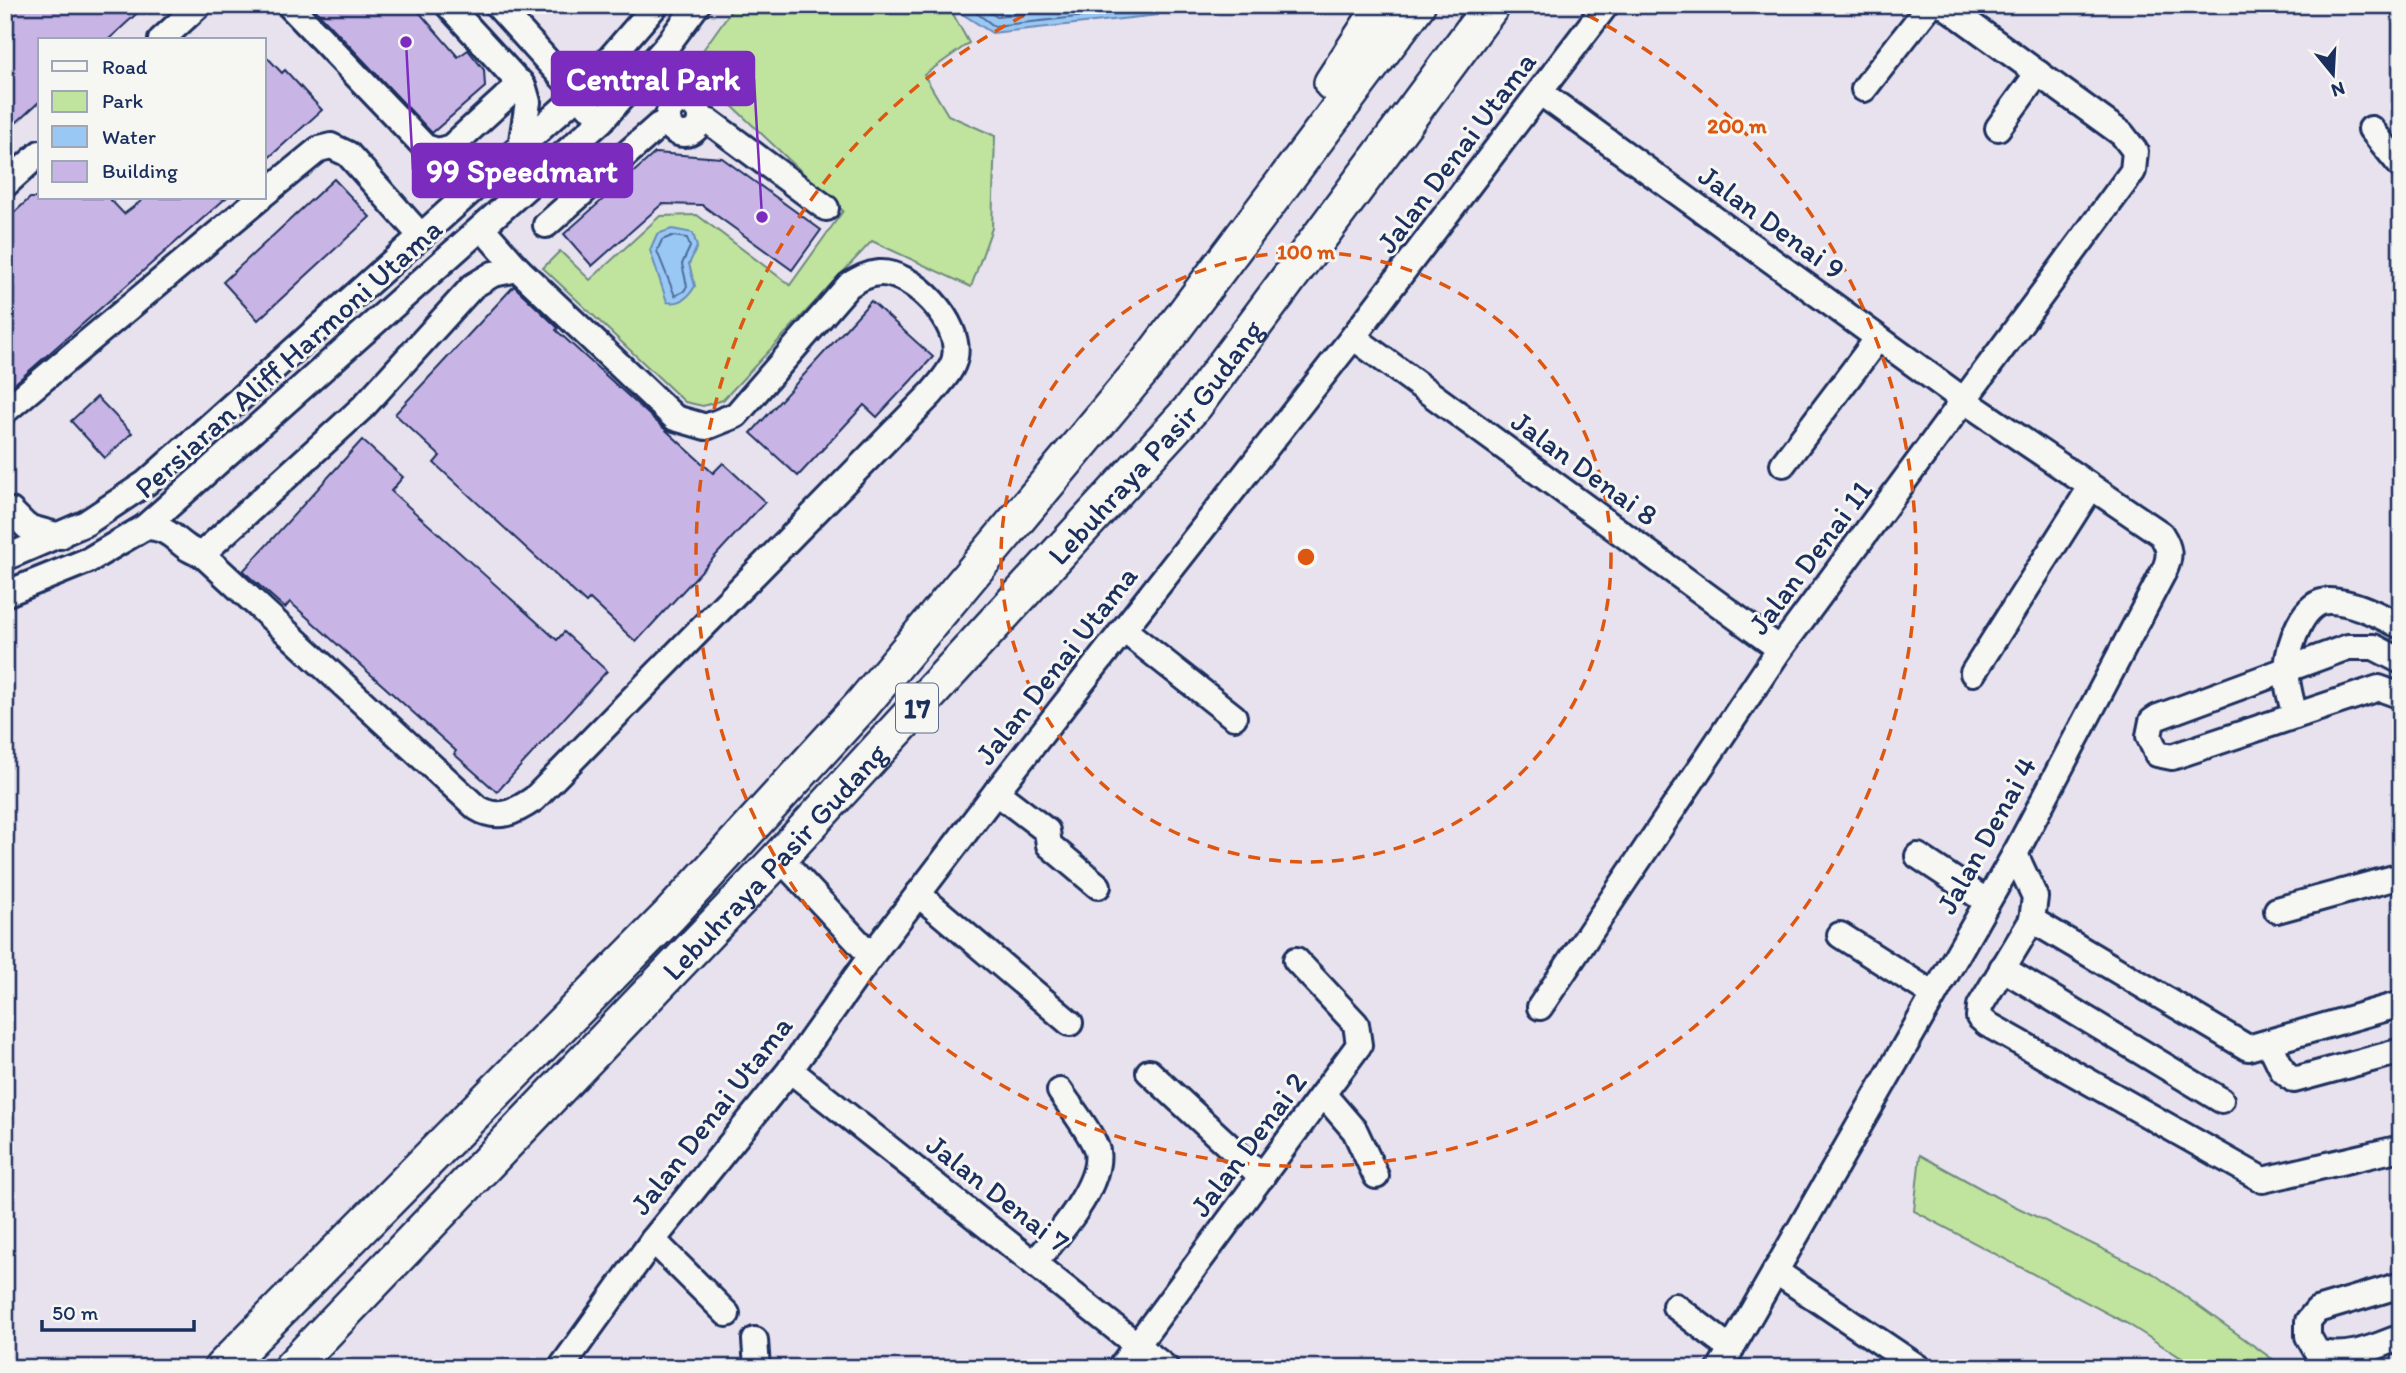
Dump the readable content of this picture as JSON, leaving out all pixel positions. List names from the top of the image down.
{
  "streets": {
    "highway": ["Lebuhraya Pasir Gudang", "17"],
    "street": [
      "Jalan Denai Utama",
      "Jalan Denai 9",
      "Persiaran Aliff Harmoni Utama",
      "Jalan Denai 8",
      "Jalan Denai 11",
      "Jalan Denai 4",
      "Jalan Denai 2",
      "Jalan Denai 7"
    ]
  },
  "crossings": [
    ["Jalan Denai Utama", "Jalan Denai 9"],
    ["Jalan Denai Utama", "Jalan Denai 8"],
    ["Jalan Denai Utama", "Jalan Denai 7"],
    ["Jalan Denai 9", "Jalan Denai 11"],
    ["Jalan Denai 9", "Jalan Denai 4"],
    ["Jalan Denai 8", "Jalan Denai 11"],
    ["Jalan Denai 11", "Jalan Denai 4"],
    ["Jalan Denai 2", "Jalan Denai 7"]
  ],
  "places": ["99 Speedmart", "Central Park"],
  "legend": [
    "Road",
    "Park",
    "Water",
    "Building"
  ],
  "scale_bar": "50 m",
  "north": "bottom",
  "rings": ["200 m", "100 m"]
}
